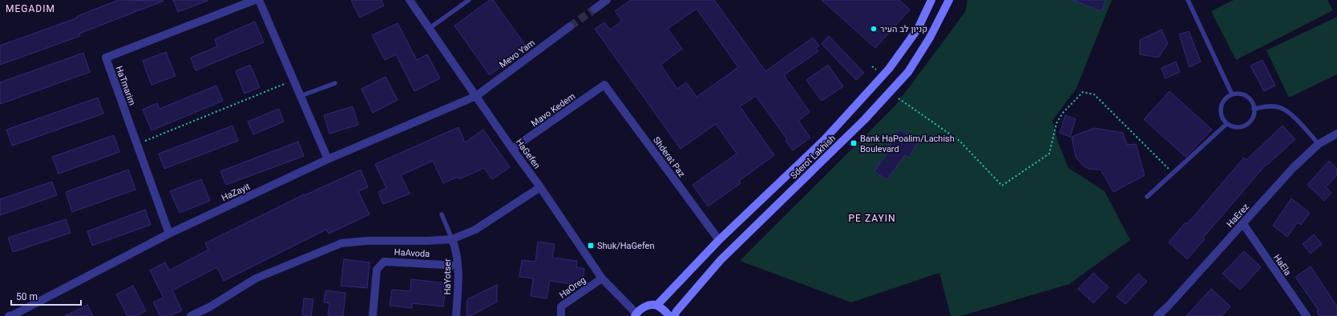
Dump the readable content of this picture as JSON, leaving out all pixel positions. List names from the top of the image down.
{
  "streets": {
    "main road": ["Sderot Lakhish"],
    "street": [
      "Mevo Yam",
      "HaTmarim",
      "Mavo Kedem",
      "HaGefen",
      "Shderat Paz",
      "HaZayit",
      "HaErez",
      "HaAvoda",
      "HaEla",
      "HaYotser",
      "HaOreg"
    ]
  },
  "crossings": [
    ["Mevo Yam", "HaGefen"],
    ["Mevo Yam", "HaZayit"],
    ["HaTmarim", "HaZayit"],
    ["Mavo Kedem", "HaGefen"],
    ["Mavo Kedem", "Shderat Paz"],
    ["HaGefen", "HaZayit"],
    ["HaGefen", "HaOreg"],
    ["Shderat Paz", "Sderot Lakhish"],
    ["HaErez", "HaEla"],
    ["HaAvoda", "HaYotser"]
  ],
  "districts": ["MEGADIM", "PE ZAYIN"],
  "places": {
    "other": ["קניון לב העיר"],
    "transit": ["Bank HaPoalim/Lachish Boulevard", "Shuk/HaGefen"]
  },
  "scale_bar": "50 m"
}
